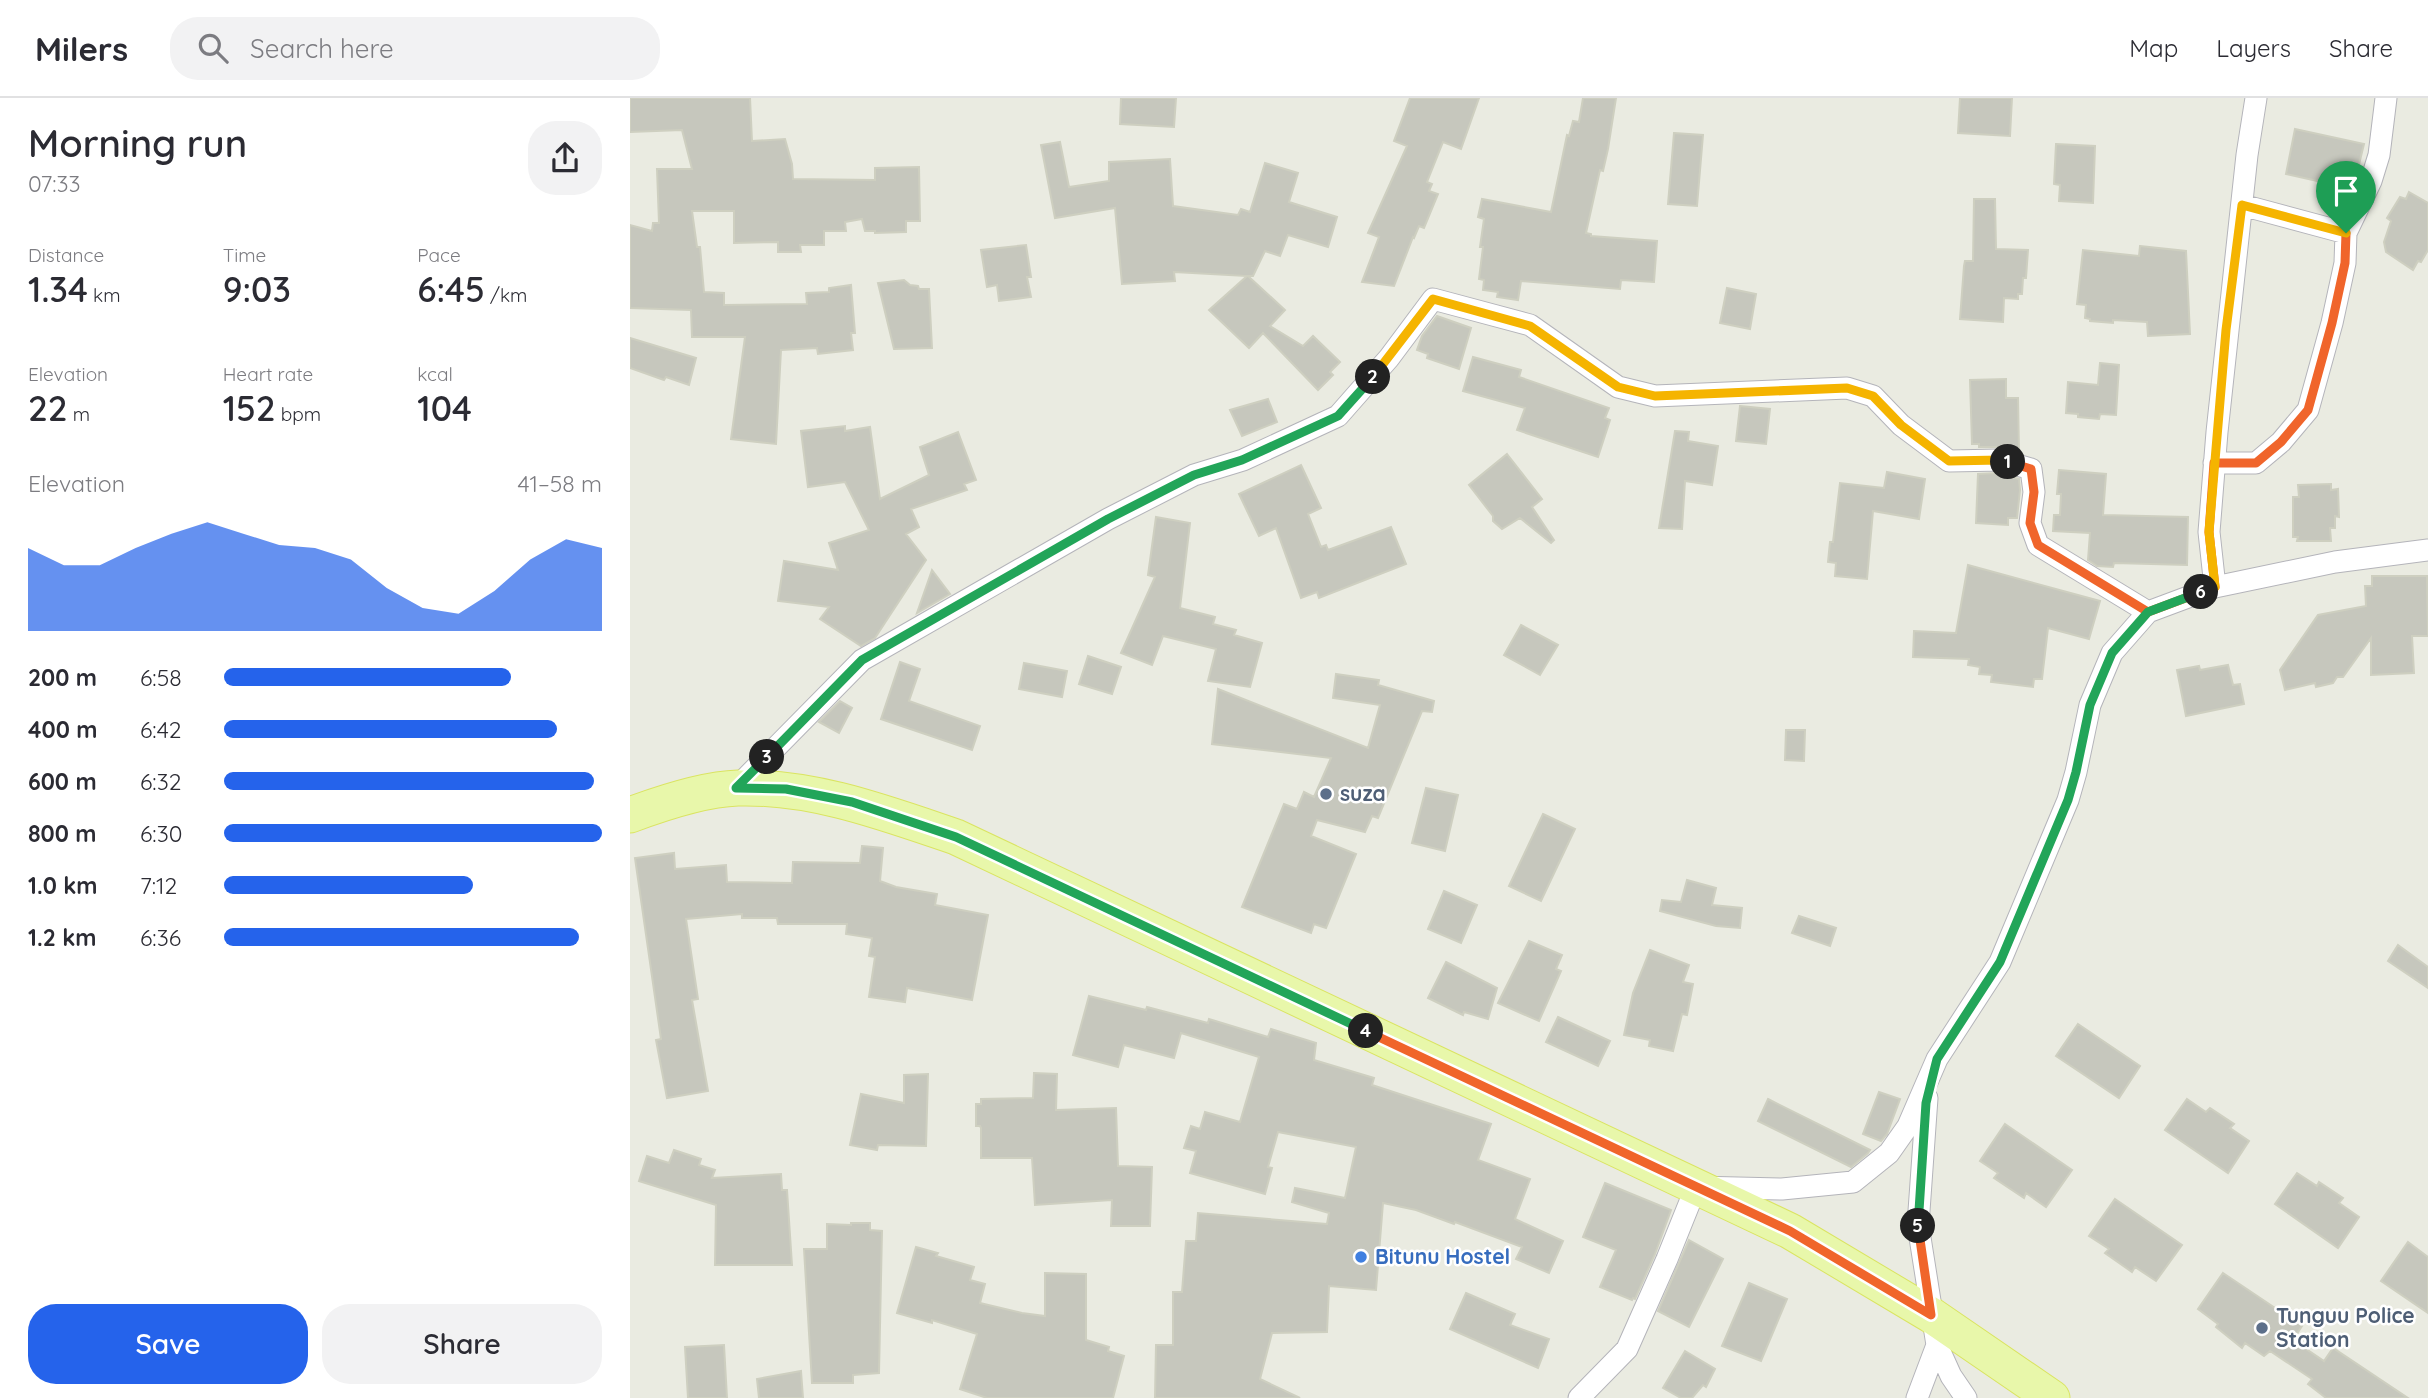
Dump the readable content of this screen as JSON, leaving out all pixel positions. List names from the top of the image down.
{
  "places": ["suza", "Bitunu Hostel", "Tunguu Police Station"],
  "page": {
    "header": "Milers",
    "search": "Search here",
    "nav": ["Map", "Layers", "Share"],
    "heading": ["Morning run", "07:33"],
    "stats": [
      ["Distance", "1.34 km"],
      ["Time", "9:03"],
      ["Pace", "6:45 /km"],
      ["Elevation", "22 m"],
      ["Heart rate", "152 bpm"],
      ["kcal", "104"]
    ],
    "pins": [
      "2",
      "1",
      "6",
      "3",
      "4",
      "5"
    ],
    "chart": ["Elevation", "41–58 m"],
    "list": [
      {
        "name": "200 m",
        "note": "6:58"
      },
      {
        "name": "400 m",
        "note": "6:42"
      },
      {
        "name": "600 m",
        "note": "6:32"
      },
      {
        "name": "800 m",
        "note": "6:30"
      },
      {
        "name": "1.0 km",
        "note": "7:12"
      },
      {
        "name": "1.2 km",
        "note": "6:36"
      }
    ],
    "buttons": ["Save", "Share"]
  }
}
